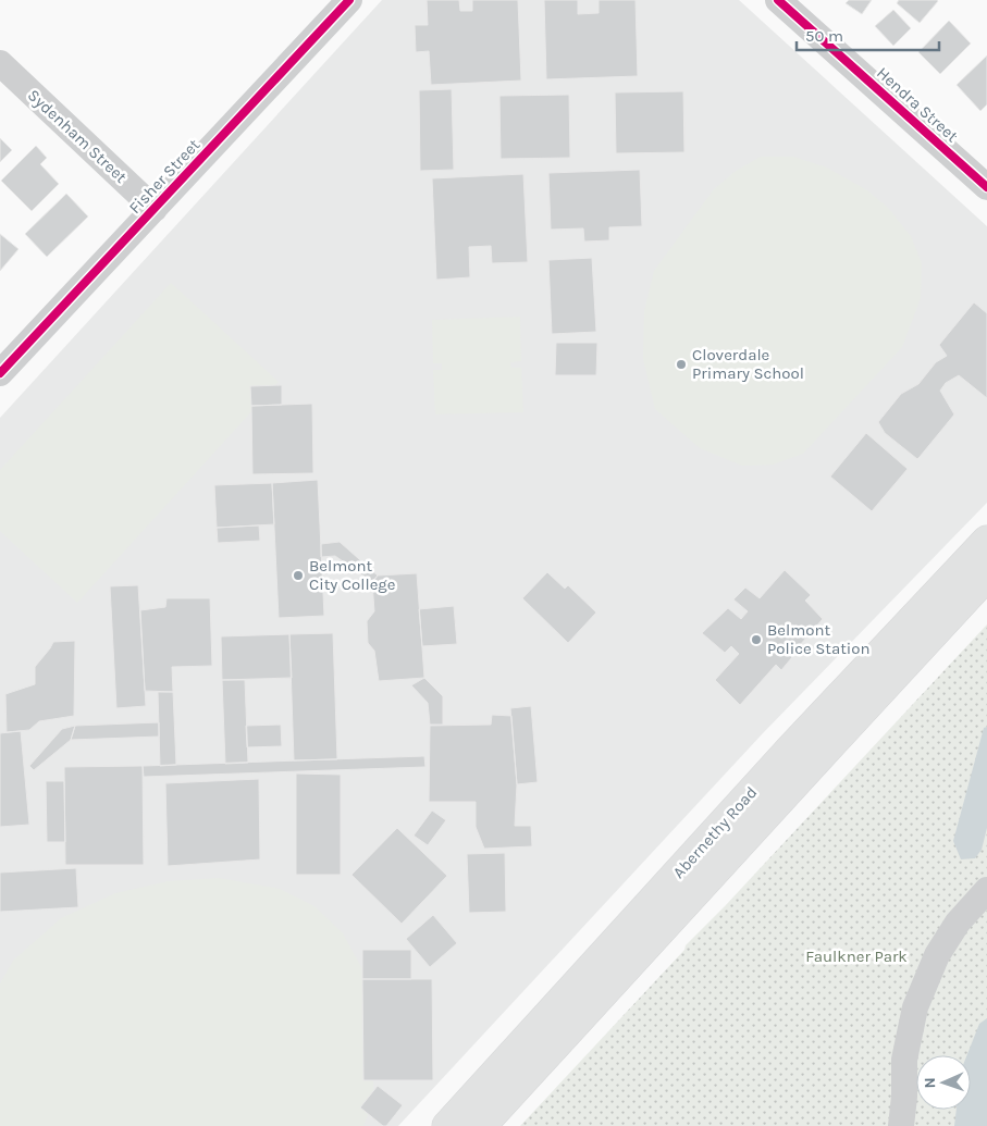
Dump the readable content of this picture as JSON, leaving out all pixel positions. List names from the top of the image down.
{
  "streets": {
    "main road": ["Abernethy Road"],
    "street": ["Hendra Street", "Sydenham Street", "Fisher Street"]
  },
  "crossings": [
    ["Sydenham Street", "Fisher Street"]
  ],
  "parks": ["Faulkner Park"],
  "places": ["Cloverdale Primary School", "Belmont City College", "Belmont Police Station"],
  "scale_bar": "50 m",
  "north": "left"
}
